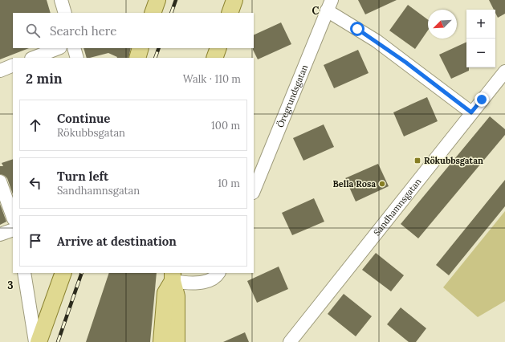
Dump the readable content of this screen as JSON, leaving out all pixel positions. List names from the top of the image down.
{
  "streets": {
    "street": ["Öregrundsgatan", "Sandhamnsgatan"]
  },
  "places": {
    "transit": ["Rökubbsgatan"],
    "other": ["Bella Rosa"]
  },
  "north": "bottom left",
  "page": {
    "map_buttons": ["+", "−"],
    "search": "Search here",
    "heading": ["2 min", "Walk · 110 m"],
    "list": [
      ["Continue", "Rökubbsgatan", "100 m"],
      ["Turn left", "Sandhamnsgatan", "10 m"],
      "Arrive at destination"
    ]
  },
  "grid": {
    "columns": ["C"],
    "rows": ["3"]
  }
}
